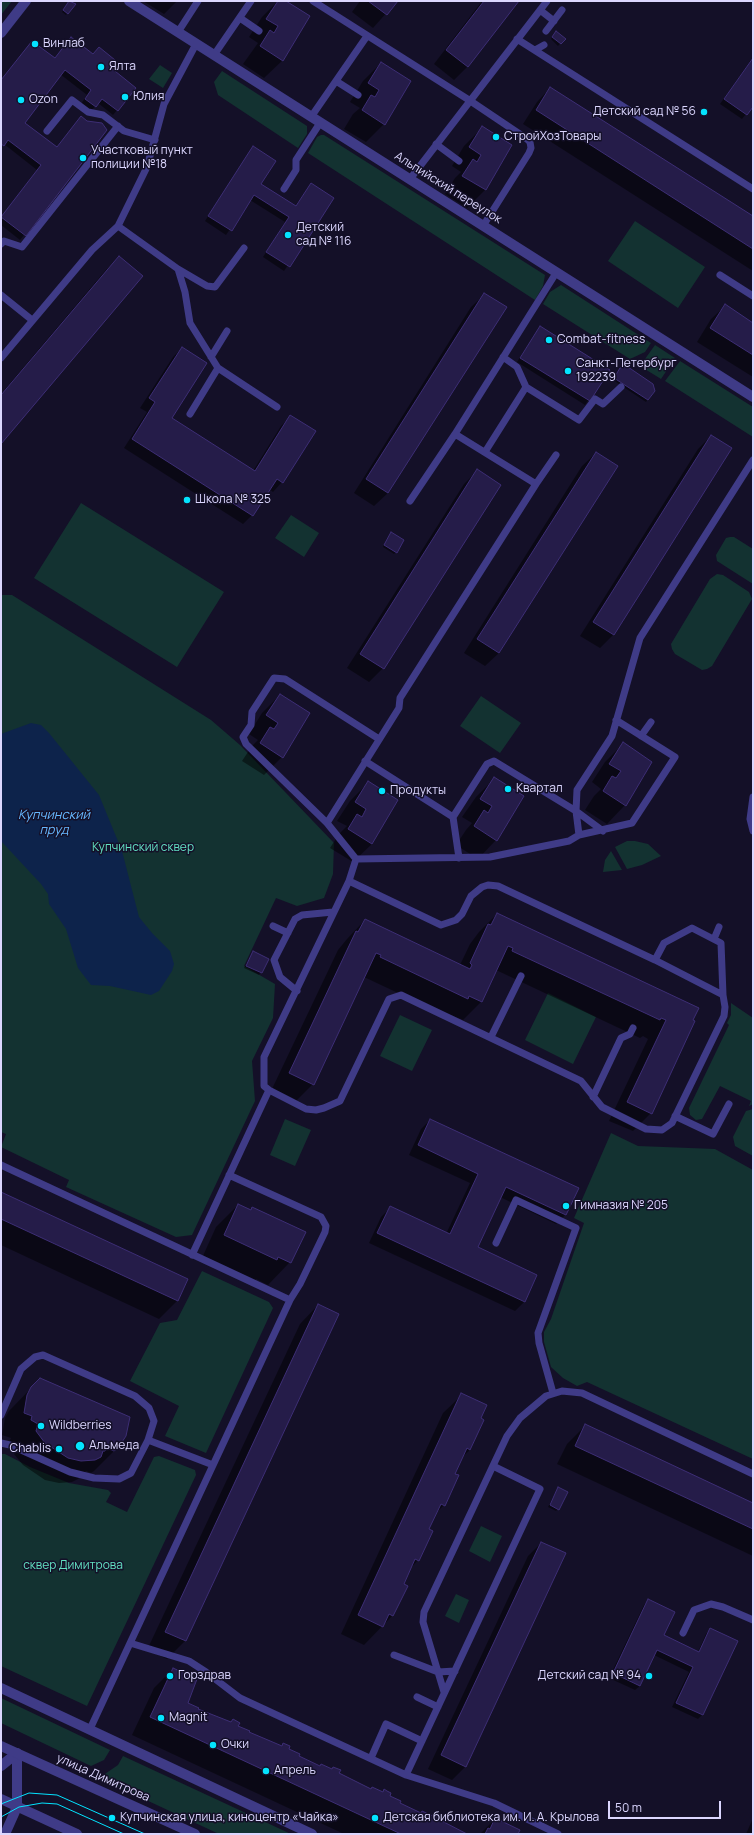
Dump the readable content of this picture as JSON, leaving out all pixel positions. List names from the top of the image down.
{
  "streets": {
    "street": ["Альпийский переулок", "улица Димитрова"]
  },
  "water": ["Купчинский пруд"],
  "parks": ["Купчинский сквер", "сквер Димитрова"],
  "places": [
    "Винлаб",
    "Ялта",
    "Юлия",
    "Ozon",
    "Детский сад № 56",
    "СтройХозТовары",
    "Участковый пункт полиции №18",
    "Детский сад № 116",
    "Combat-fitness",
    "Санкт-Петербург 192239",
    "Школа № 325",
    "Квартал",
    "Продукты",
    "Гимназия № 205",
    "Wildberries",
    "Альмеда",
    "Chablis",
    "Горздрав",
    "Детский сад № 94",
    "Magnit",
    "Очки",
    "Апрель",
    "Купчинская улица, киноцентр «Чайка»",
    "Детская библиотека им. И. А. Крылова"
  ],
  "scale_bar": "50 m"
}
